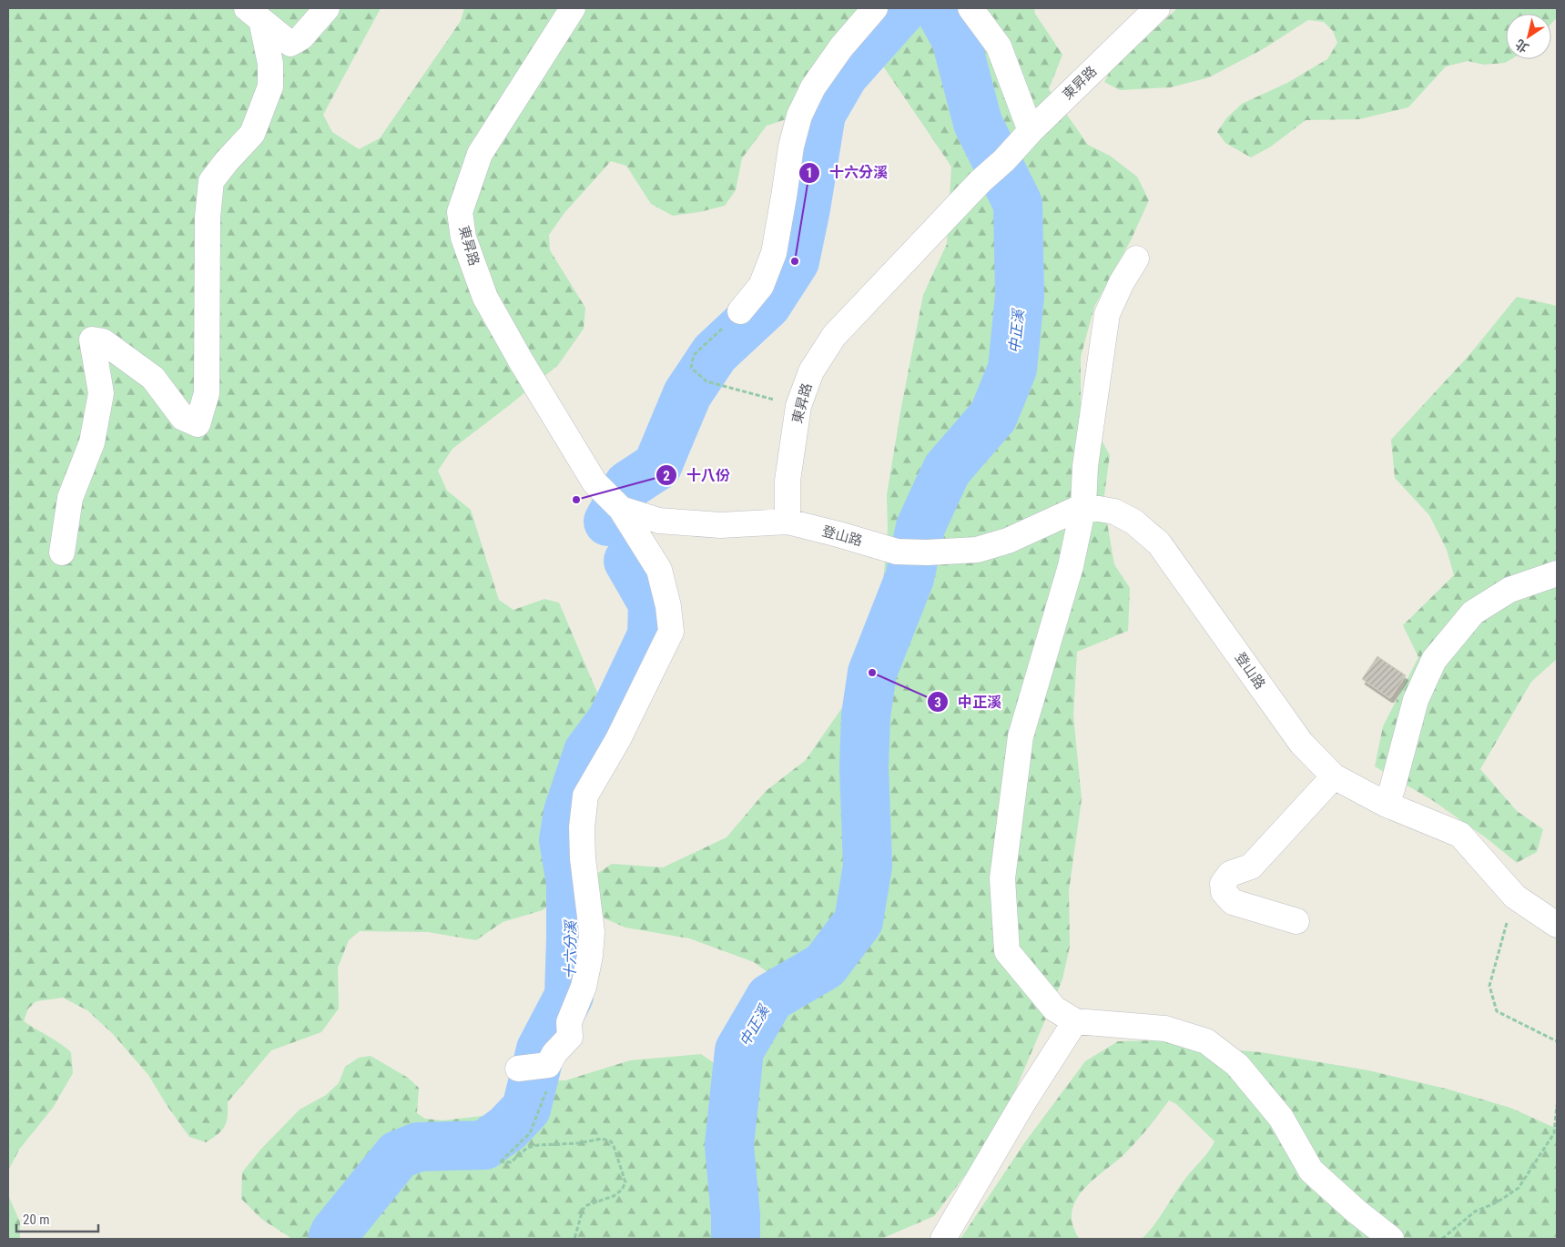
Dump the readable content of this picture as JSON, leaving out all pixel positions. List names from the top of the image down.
{
  "streets": {
    "street": ["東昇路", "登山路"]
  },
  "crossings": [
    ["東昇路", "登山路"]
  ],
  "water": ["中正溪", "十六分溪"],
  "places": ["十六分溪", "十八份", "中正溪"],
  "scale_bar": "20 m",
  "north": "bottom left"
}
